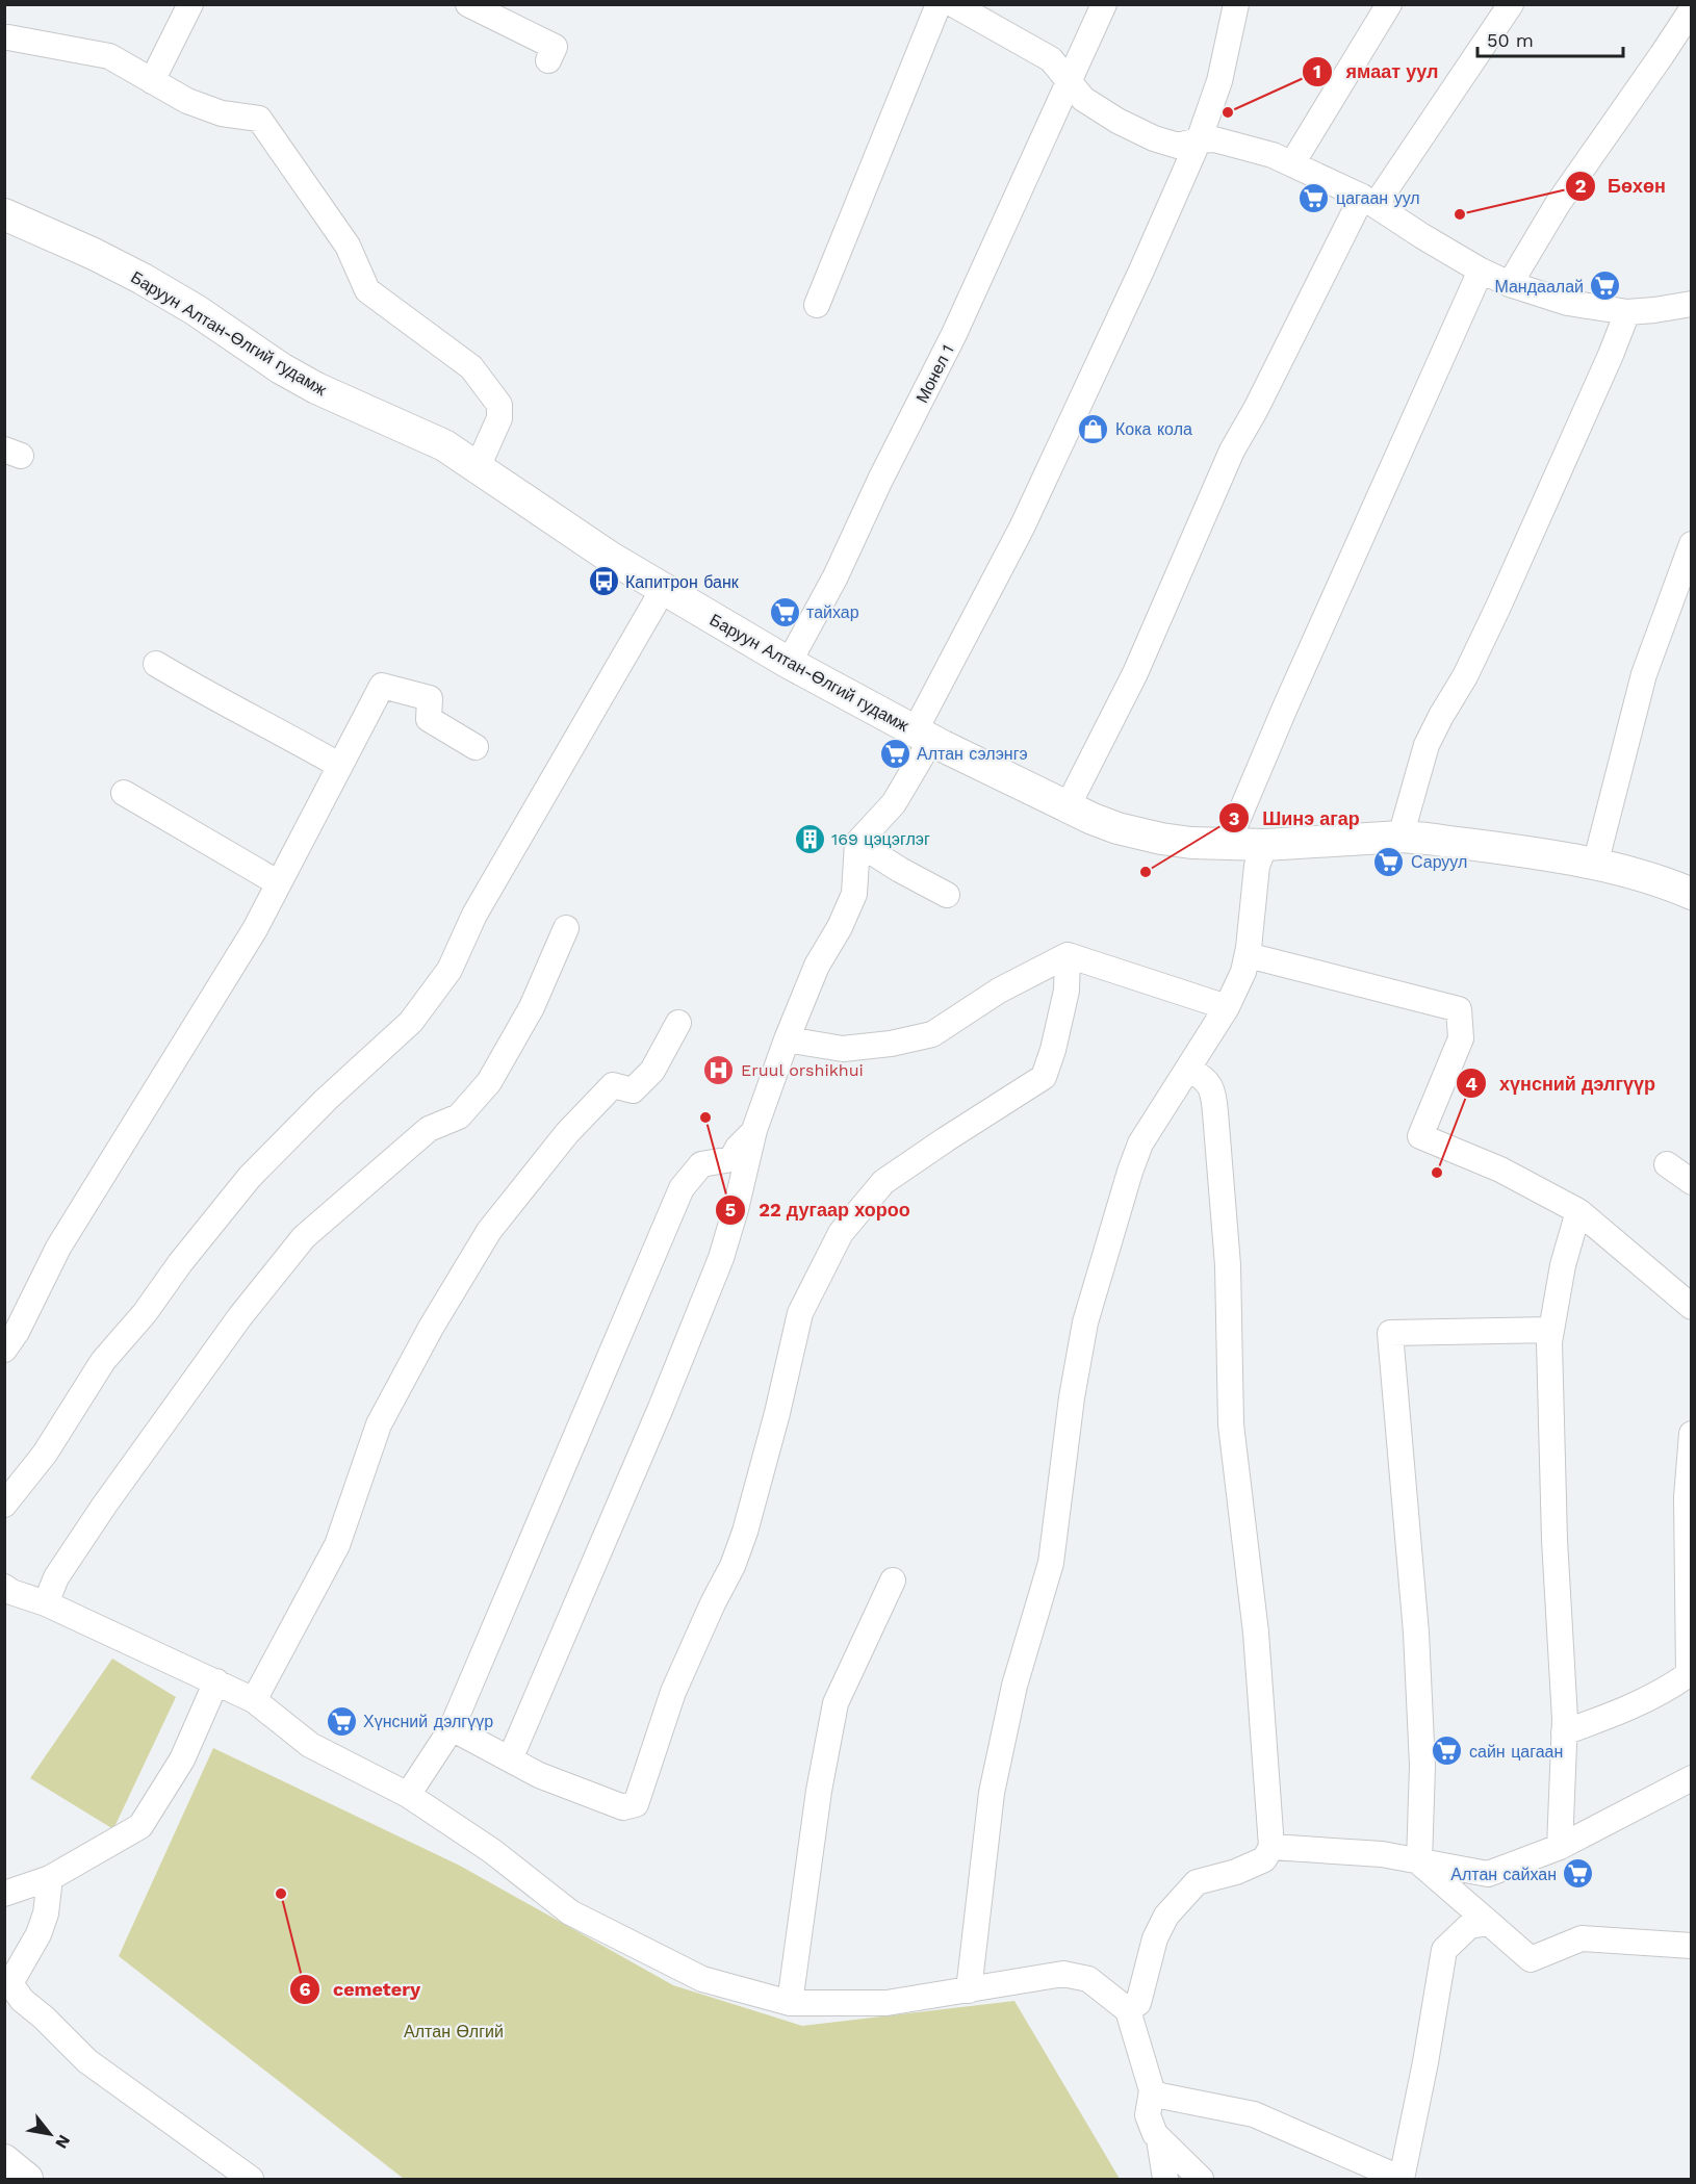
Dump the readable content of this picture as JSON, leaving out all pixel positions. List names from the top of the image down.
{
  "streets": {
    "main road": ["Баруун Алтан-Өлгий гудамж"],
    "street": ["Монел 1"]
  },
  "crossings": [
    ["Баруун Алтан-Өлгий гудамж", "Монел 1"]
  ],
  "parks": ["Алтан Өлгий"],
  "places": {
    "other": [
      "ямаат уул",
      "Бөхөн",
      "Шинэ агар",
      "22 дугаар хороо",
      "хүнсний дэлгүүр",
      "cemetery"
    ],
    "supermarket": [
      "цагаан уул",
      "Мандаалай",
      "тайхар",
      "Алтан сэлэнгэ",
      "Саруул",
      "Хүнсний дэлгүүр",
      "сайн цагаан",
      "Алтан сайхан"
    ],
    "shop": ["Кока кола"],
    "bus stop": ["Капитрон банк"],
    "building": ["169 цэцэглэг"],
    "hospital": ["Eruul orshikhui"]
  },
  "scale_bar": "50 m",
  "north": "bottom right"
}
